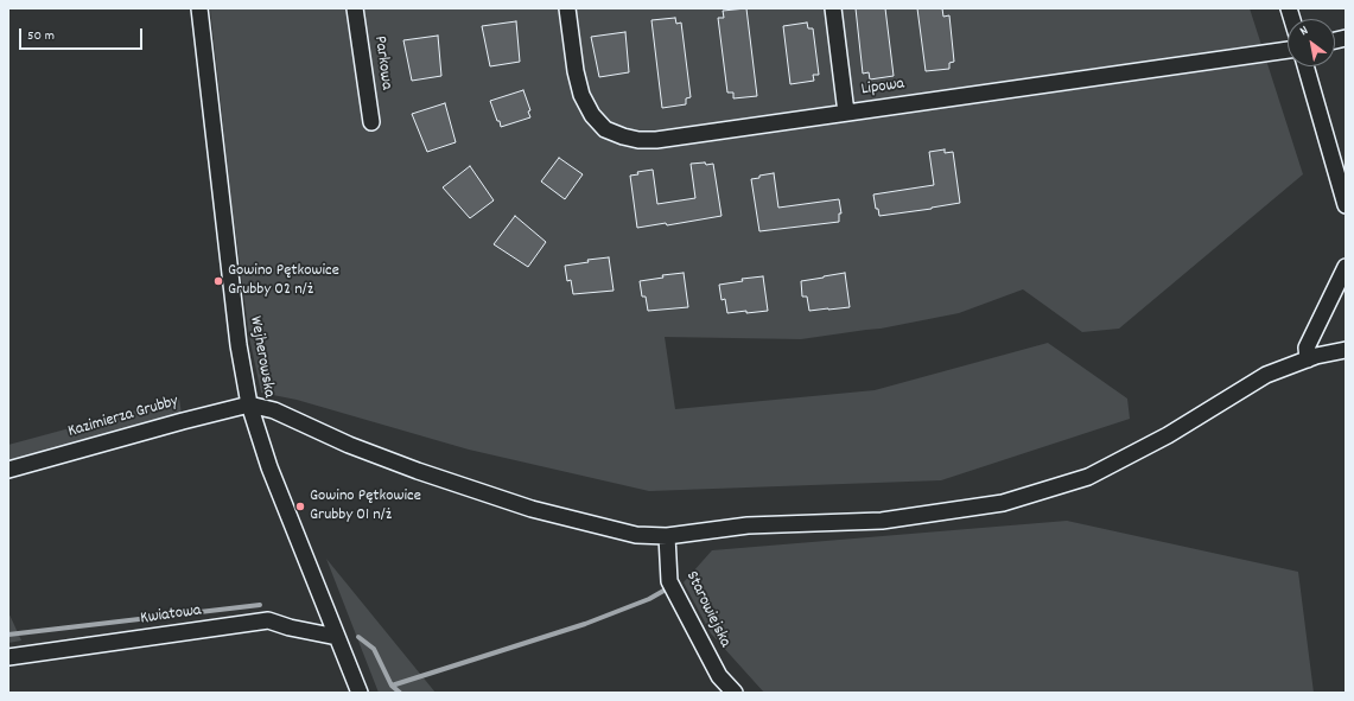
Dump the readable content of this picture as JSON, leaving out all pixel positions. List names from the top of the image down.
{
  "streets": {
    "street": [
      "Parkowa",
      "Lipowa",
      "Wejherowska",
      "Kazimierza Grubby",
      "Starowiejska",
      "Kwiatowa"
    ]
  },
  "crossings": [
    ["Wejherowska", "Kazimierza Grubby"],
    ["Wejherowska", "Kwiatowa"]
  ],
  "places": ["Gowino Pętkowice Grubby 02 n/ż", "Gowino Pętkowice Grubby 01 n/ż"],
  "scale_bar": "50 m",
  "north": "top left"
}
